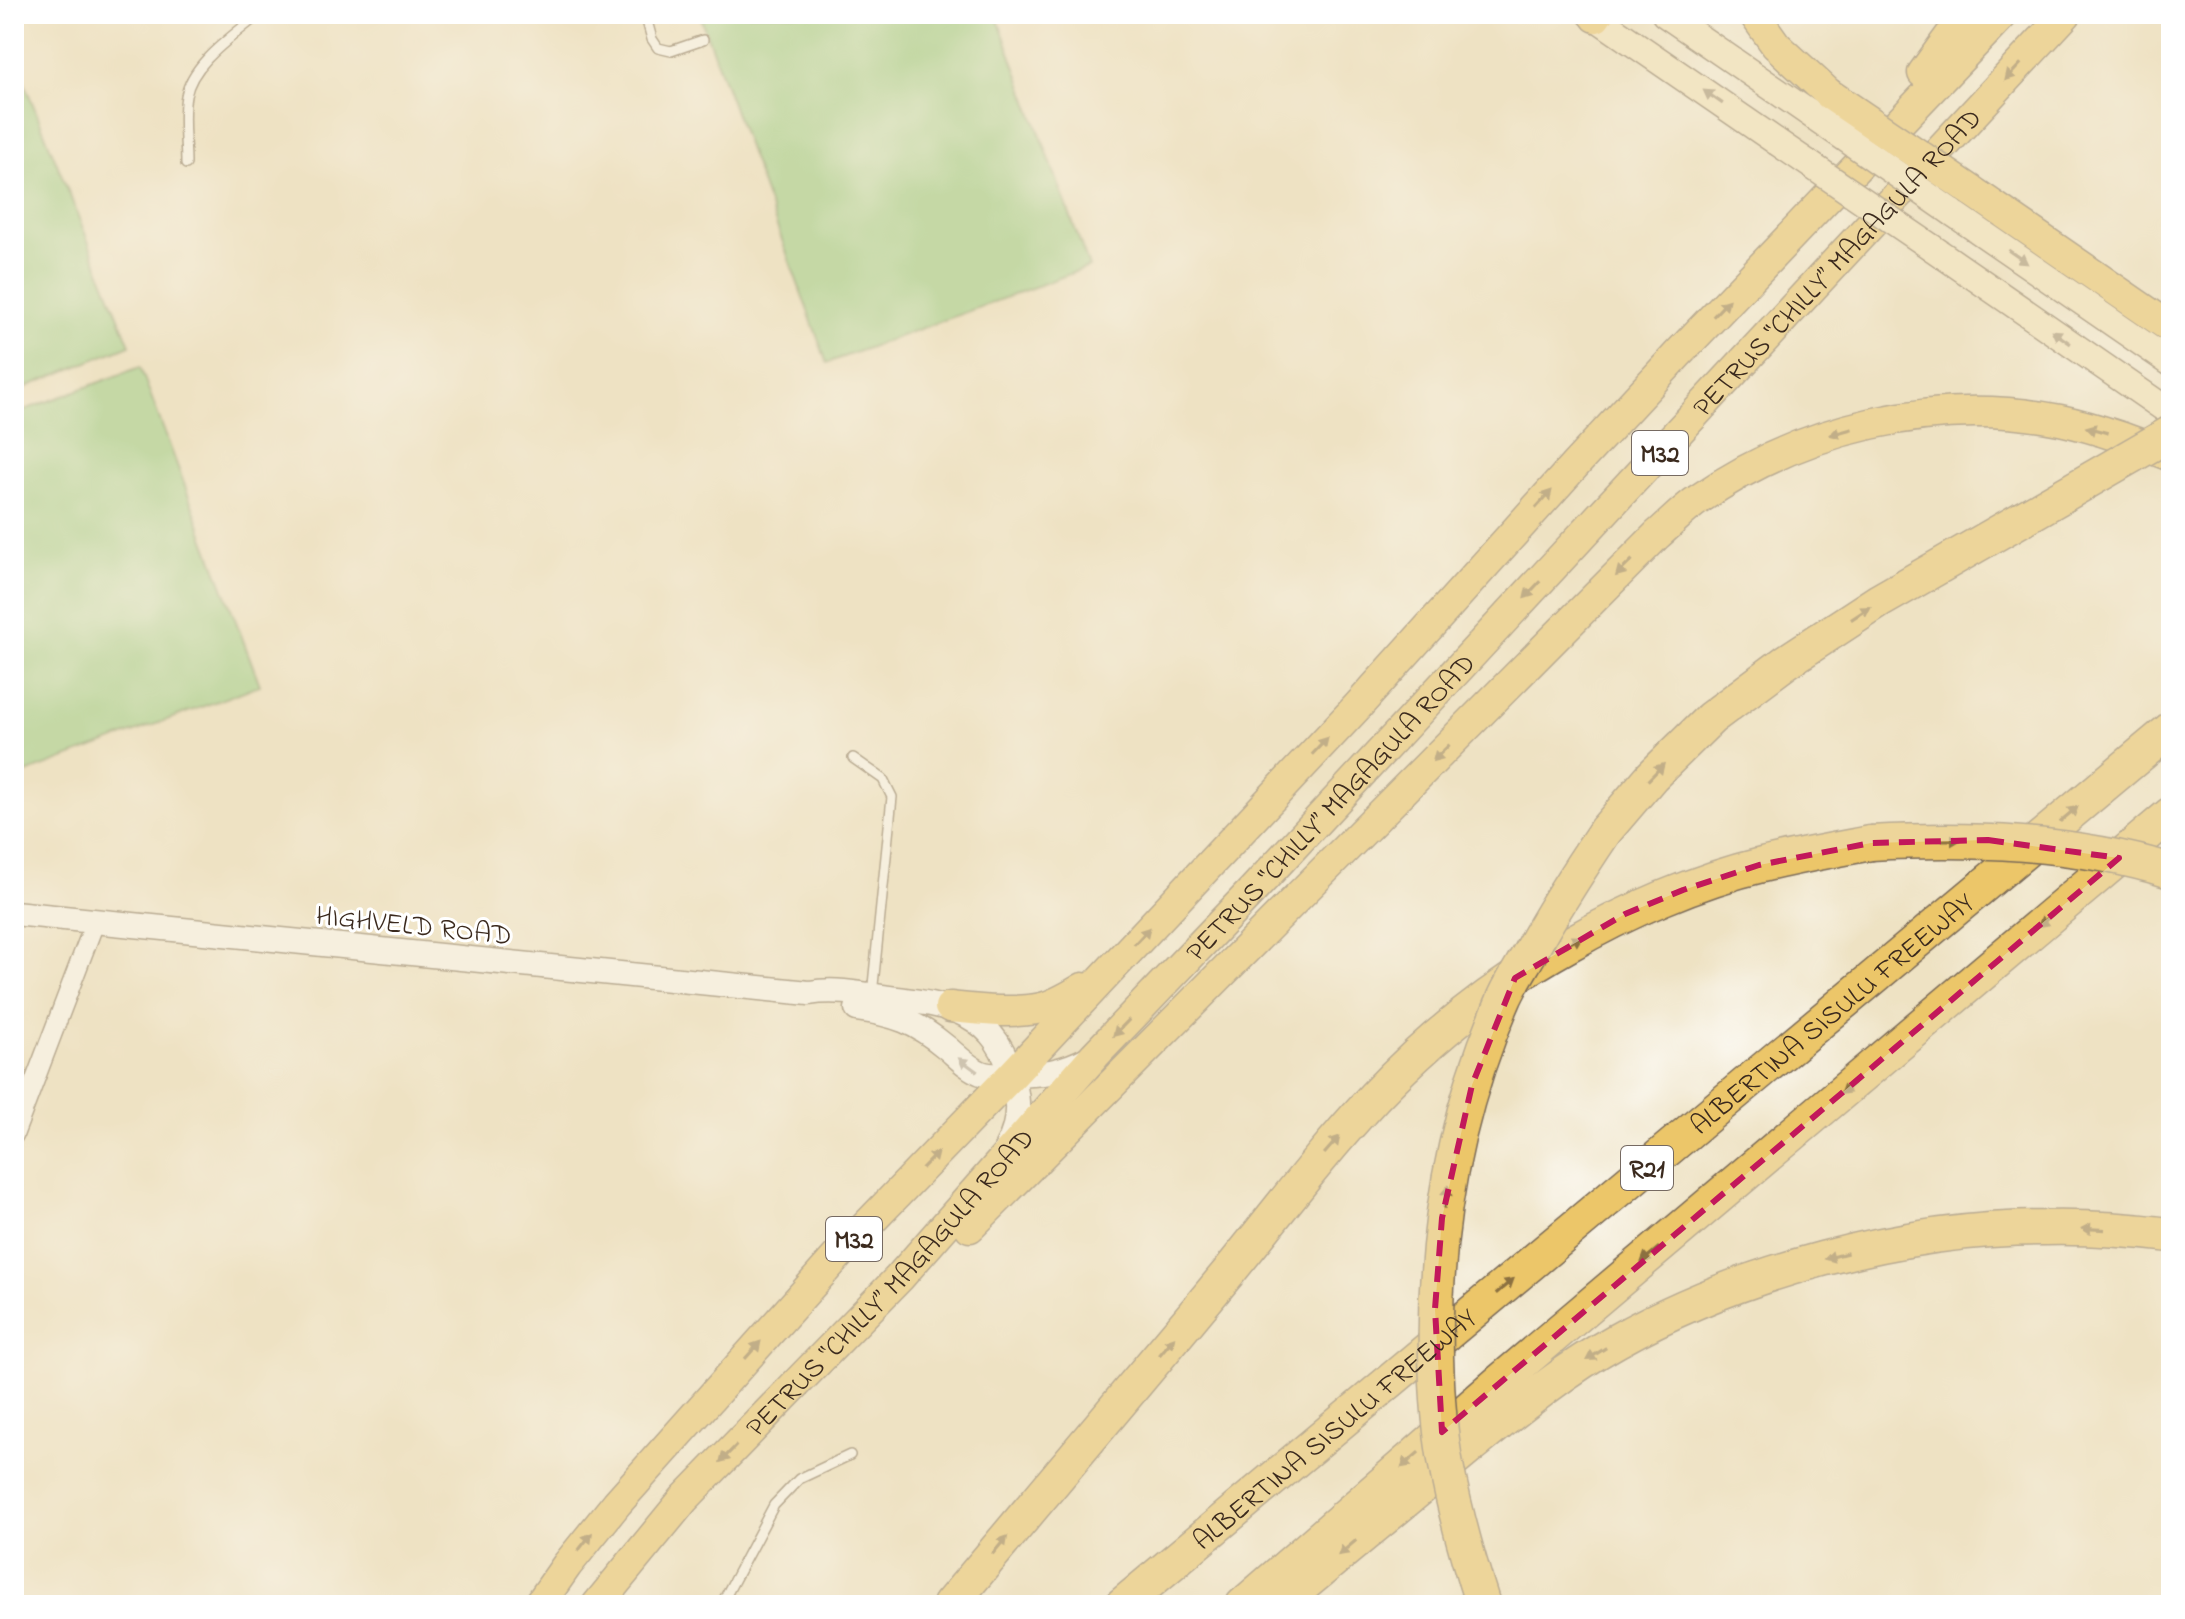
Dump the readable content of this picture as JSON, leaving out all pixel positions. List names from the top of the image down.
{
  "streets": {
    "highway": ["ALBERTINA SISULU FREEWAY", "R21"],
    "main road": ["PETRUS “CHILLY” MAGAGULA ROAD", "M32"],
    "street": ["HIGHVELD ROAD"]
  },
  "crossings": [
    ["PETRUS “CHILLY” MAGAGULA ROAD", "HIGHVELD ROAD"]
  ]
}
